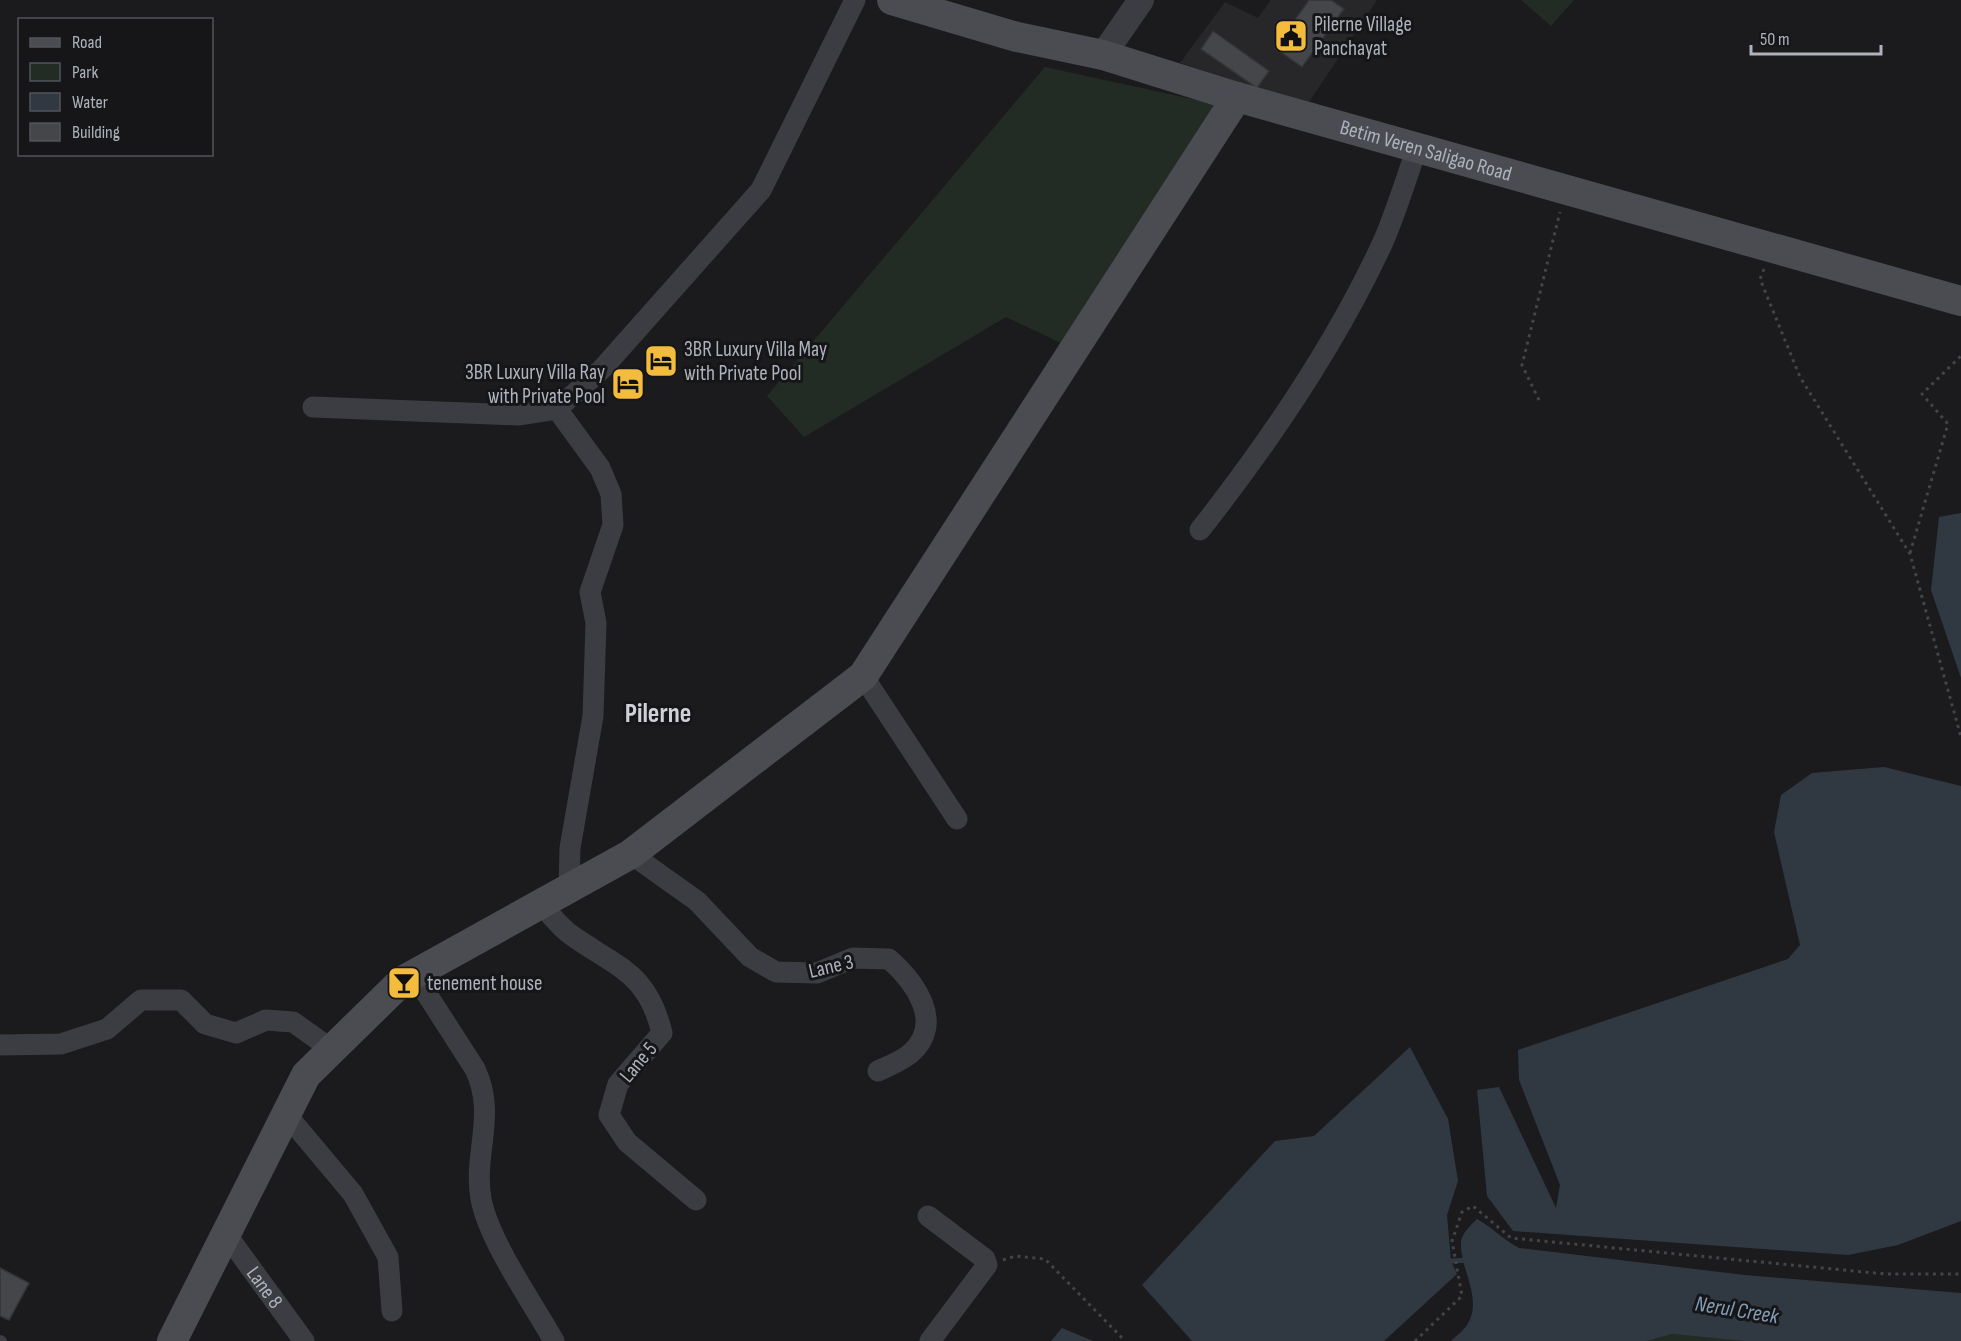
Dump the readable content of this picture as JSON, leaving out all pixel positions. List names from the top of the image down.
{
  "streets": {
    "main road": ["Betim Veren Saligao Road"],
    "street": ["Lane 3", "Lane 5", "Lane 8"]
  },
  "districts": ["Pilerne"],
  "water": ["Nerul Creek"],
  "places": {
    "public building": ["Pilerne Village Panchayat"],
    "hotel": ["3BR Luxury Villa May with Private Pool", "3BR Luxury Villa Ray with Private Pool"],
    "bar": ["tenement house"]
  },
  "legend": [
    "Road",
    "Park",
    "Water",
    "Building"
  ],
  "scale_bar": "50 m"
}
